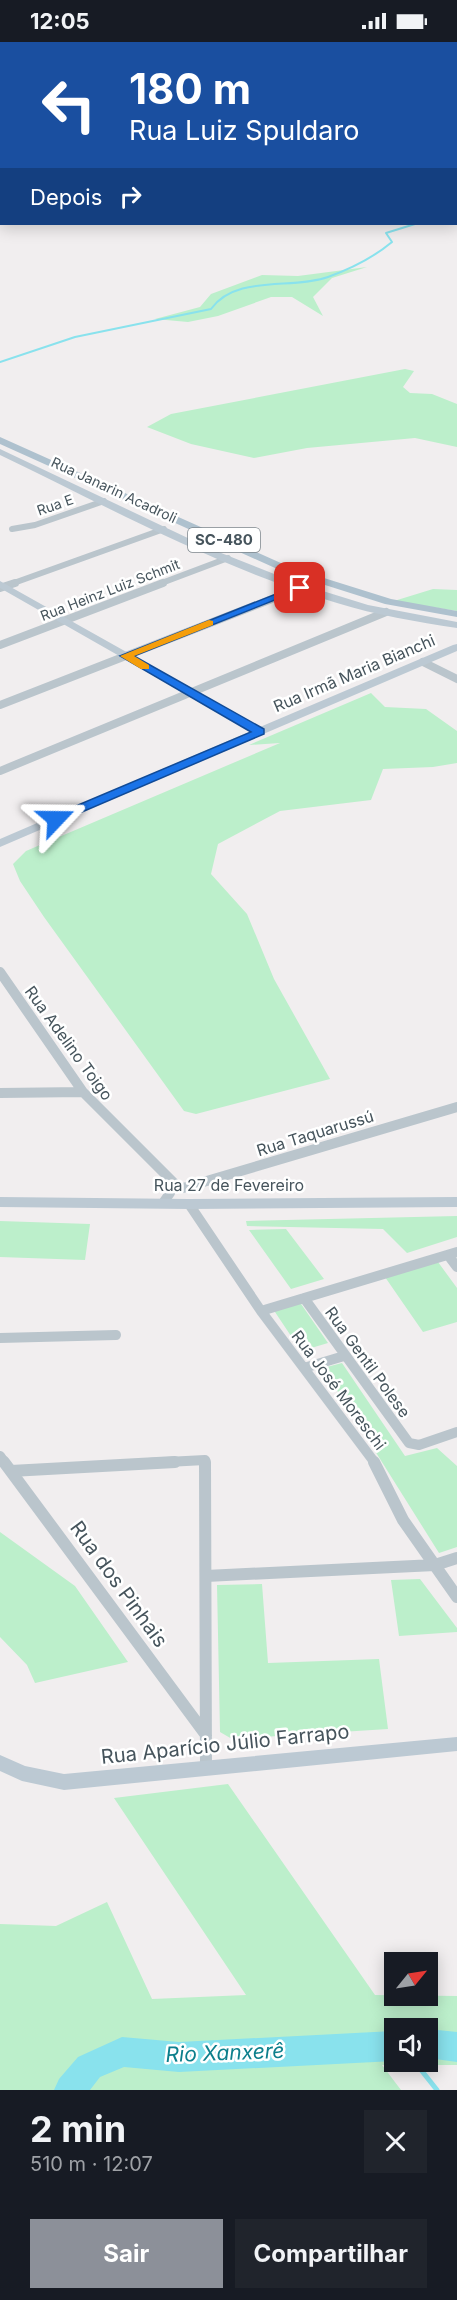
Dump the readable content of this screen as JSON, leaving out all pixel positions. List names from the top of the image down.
{
  "streets": {
    "main road": ["SC-480"],
    "street": [
      "Rua Janarin Acadroli",
      "Rua E",
      "Rua Heinz Luiz Schmit",
      "Rua Irmã Maria Bianchi",
      "Rua Adelino Toigo",
      "Rua Taquarussú",
      "Rua 27 de Fevereiro",
      "Rua Gentil Polese",
      "Rua José Moreschi",
      "Rua dos Pinhais",
      "Rua Aparício Júlio Farrapo"
    ]
  },
  "crossings": [
    ["Rua Janarin Acadroli", "Rua E"],
    ["Rua Janarin Acadroli", "Rua Heinz Luiz Schmit"],
    ["Rua Adelino Toigo", "Rua Taquarussú"],
    ["Rua 27 de Fevereiro", "Rua José Moreschi"]
  ],
  "water": ["Rio Xanxerê"],
  "north": "top right",
  "page": {
    "status": "12:05",
    "turn": ["180 m", "Rua Luiz Spuldaro"],
    "then": "Depois",
    "heading": ["2 min", "510 m · 12:07"],
    "buttons": ["Sair", "Compartilhar"]
  }
}
